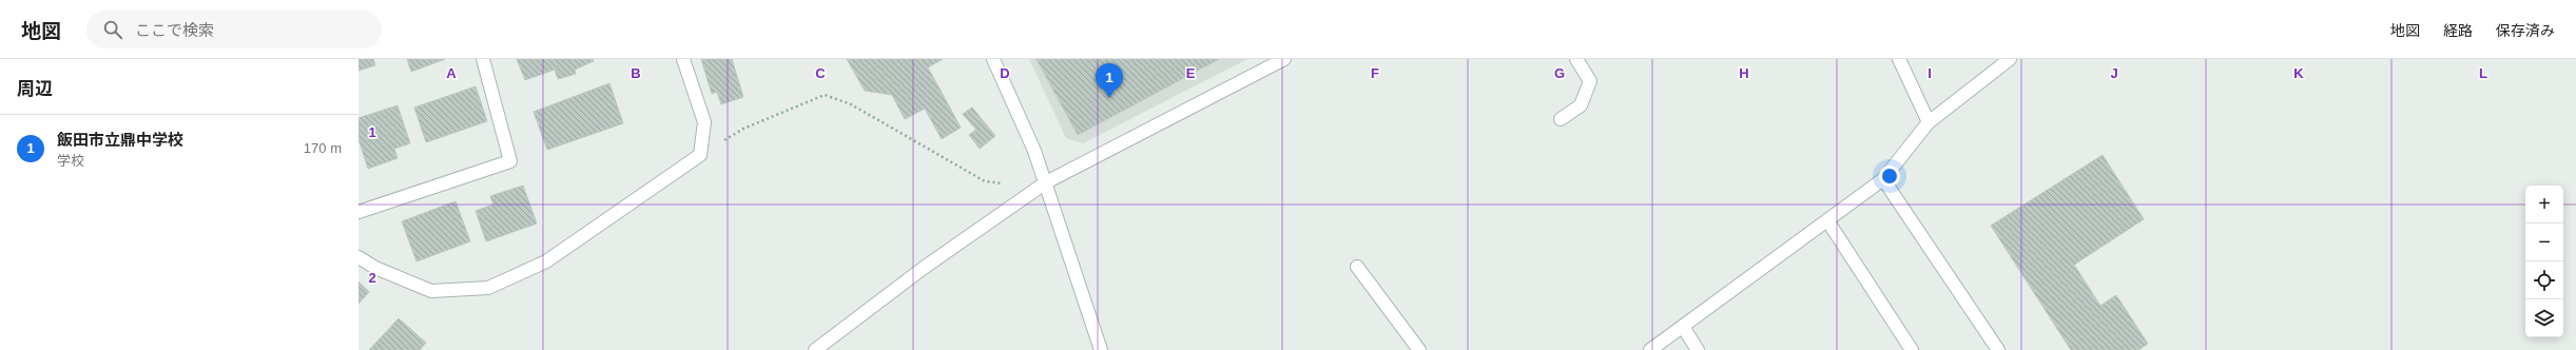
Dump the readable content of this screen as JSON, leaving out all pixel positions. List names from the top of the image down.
{
  "page": {
    "header": "地図",
    "search": "ここで検索",
    "nav": ["地図", "経路", "保存済み"],
    "heading": "周辺",
    "pins": "1",
    "list": [
      {
        "mark": "1",
        "name": "飯田市立鼎中学校",
        "note": "学校",
        "value": "170 m"
      }
    ],
    "map_buttons": ["+", "−"]
  },
  "grid": {
    "columns": [
      "A",
      "B",
      "C",
      "D",
      "E",
      "F",
      "G",
      "H",
      "I",
      "J",
      "K",
      "L"
    ],
    "rows": ["1", "2"]
  }
}
